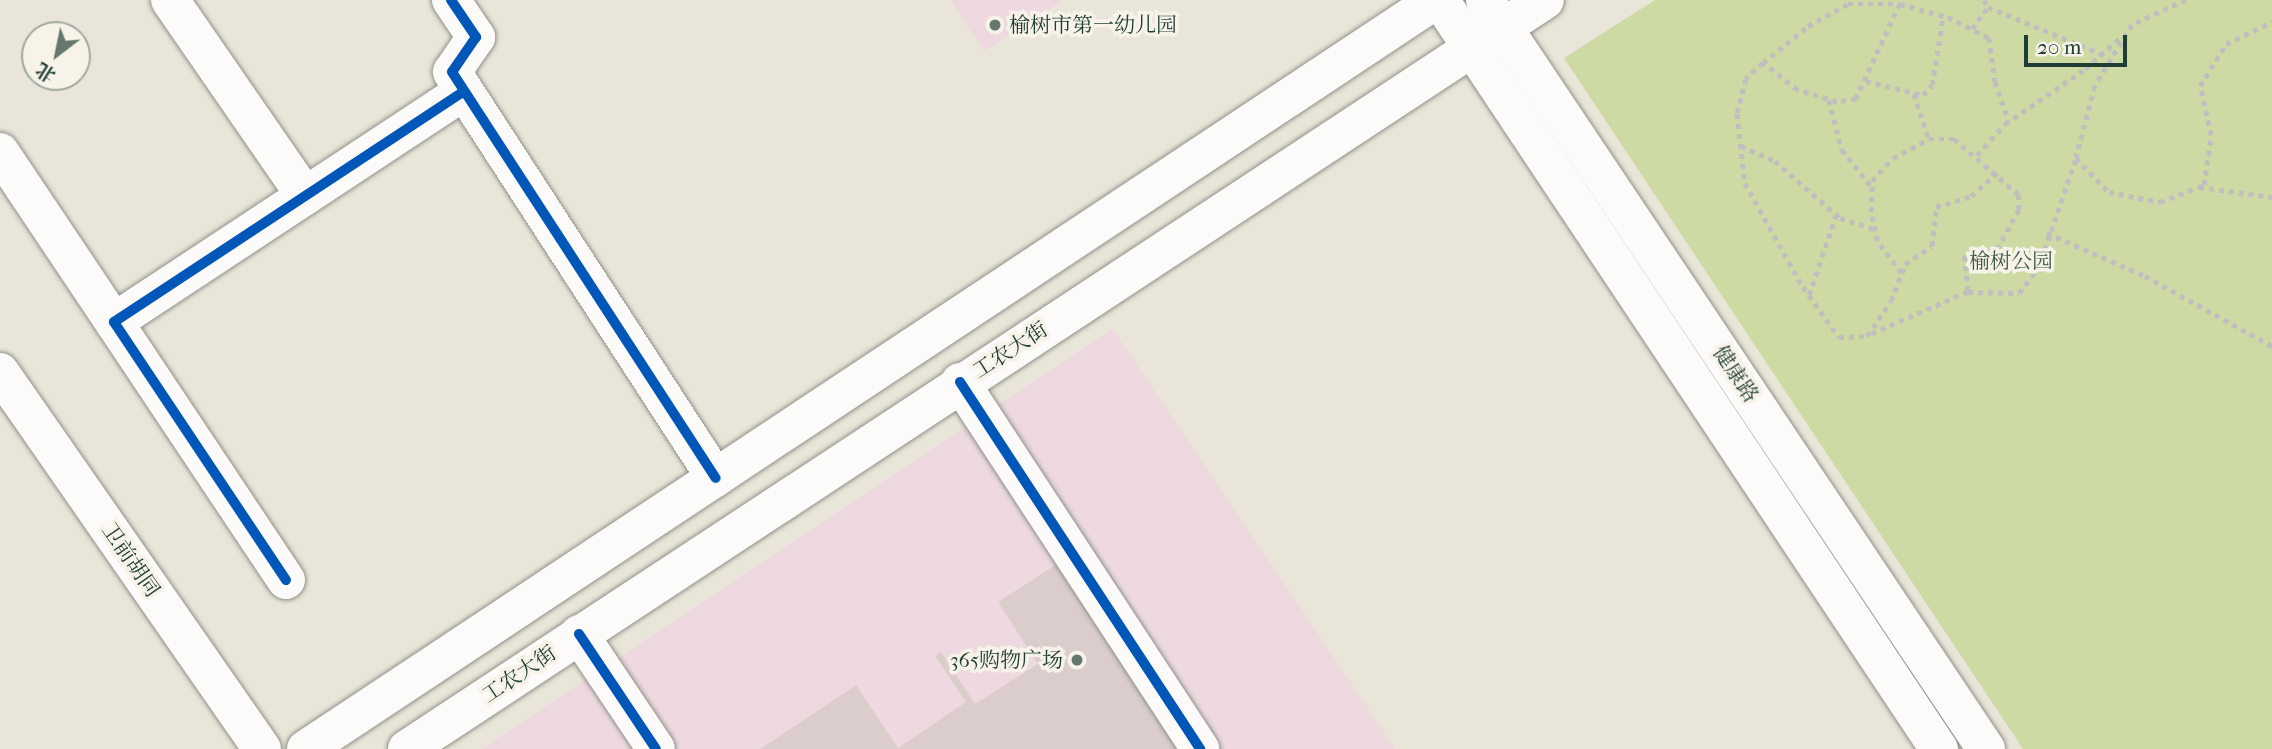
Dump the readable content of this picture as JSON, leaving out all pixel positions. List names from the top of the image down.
{
  "streets": {
    "main road": ["工农大街", "健康路", "卫前胡同"]
  },
  "crossings": [
    ["工农大街", "健康路"]
  ],
  "parks": ["榆树公园"],
  "places": ["榆树市第一幼儿园", "365购物广场"],
  "scale_bar": "20 m",
  "north": "bottom left"
}
